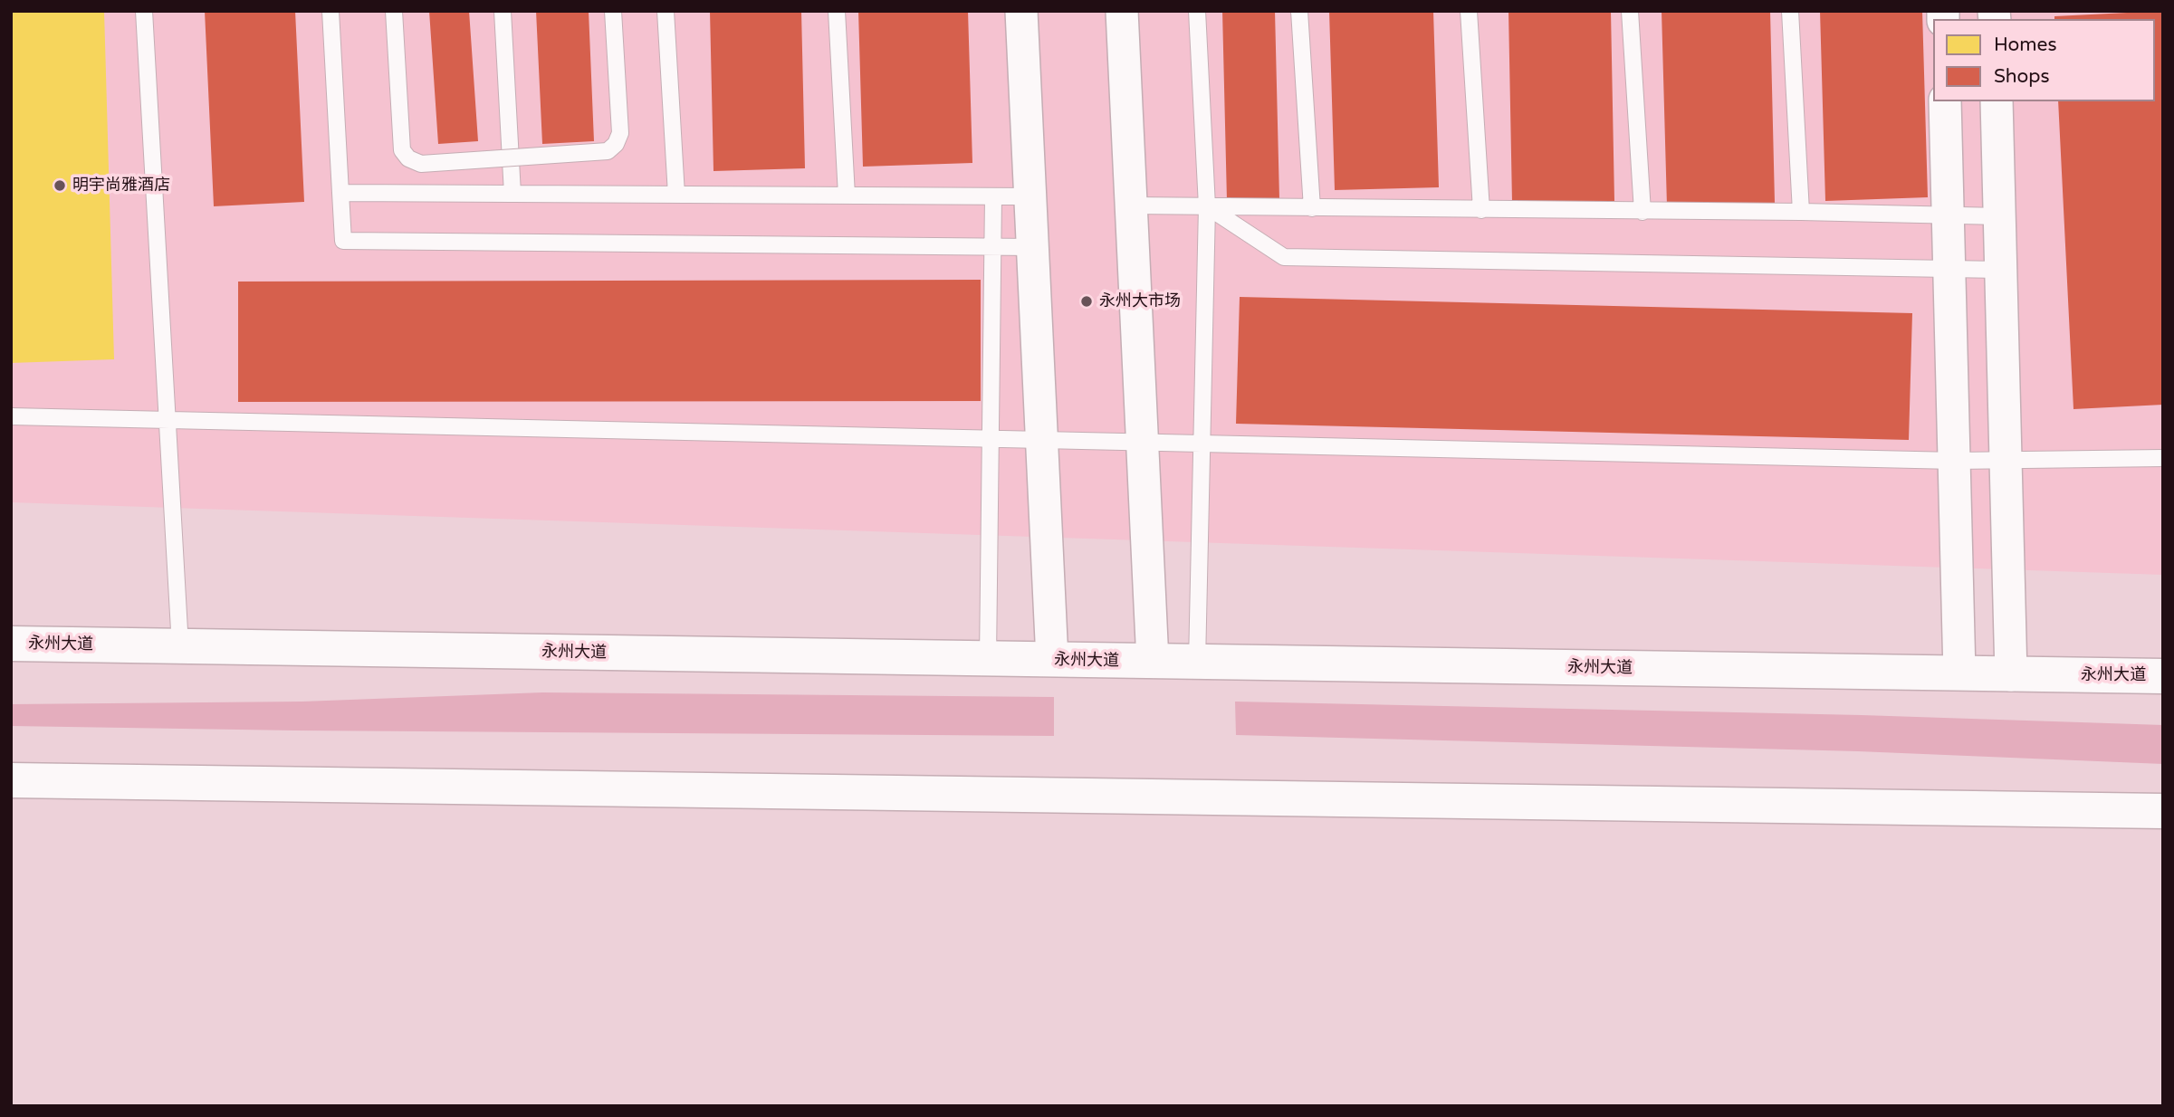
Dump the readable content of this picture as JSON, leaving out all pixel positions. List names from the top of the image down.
{
  "streets": {
    "main road": ["永州大道"]
  },
  "places": ["明宇尚雅酒店", "永州大市场"],
  "legend": ["Homes", "Shops"]
}
